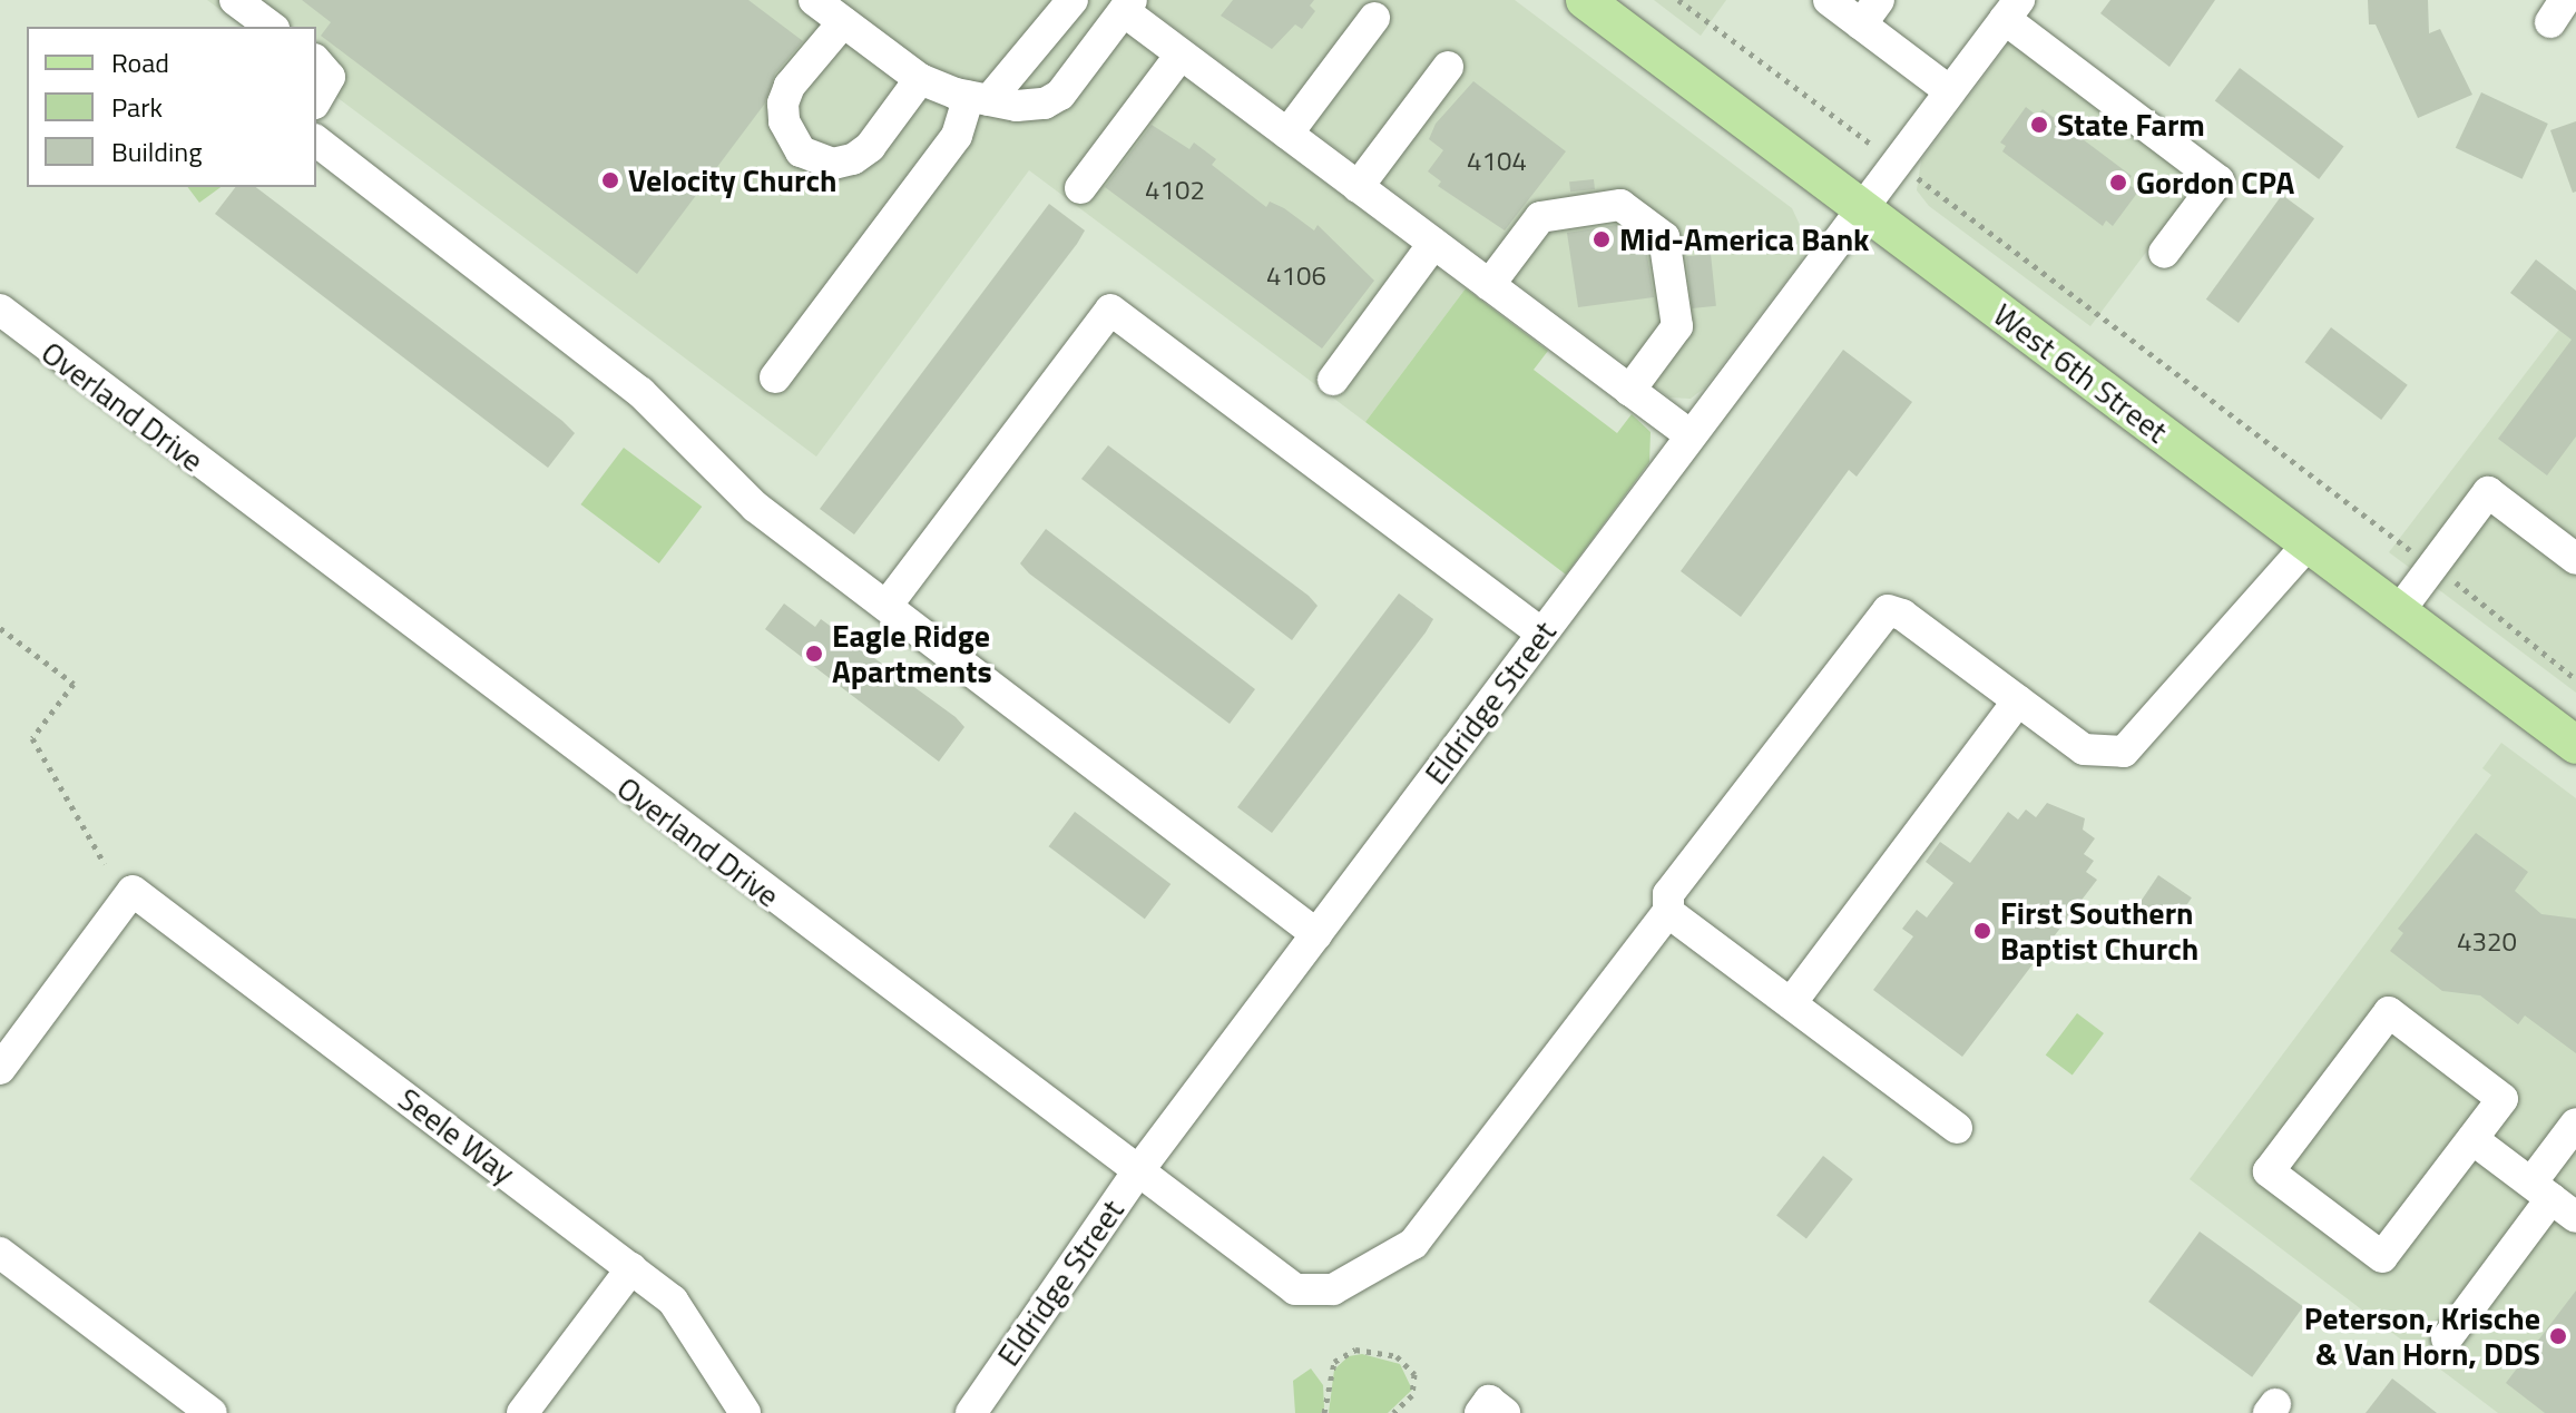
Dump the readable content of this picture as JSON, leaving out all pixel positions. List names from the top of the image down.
{
  "streets": {
    "main road": ["West 6th Street"],
    "street": ["Overland Drive", "Eldridge Street", "Seele Way"]
  },
  "crossings": [
    ["West 6th Street", "Eldridge Street"],
    ["Overland Drive", "Eldridge Street"]
  ],
  "places": [
    "State Farm",
    "Velocity Church",
    "Gordon CPA",
    "Mid-America Bank",
    "Eagle Ridge Apartments",
    "First Southern Baptist Church",
    "Peterson, Krische & Van Horn, DDS"
  ],
  "house_numbers": [
    "4104",
    "4102",
    "4106",
    "4320"
  ],
  "legend": ["Road", "Park", "Building"]
}
